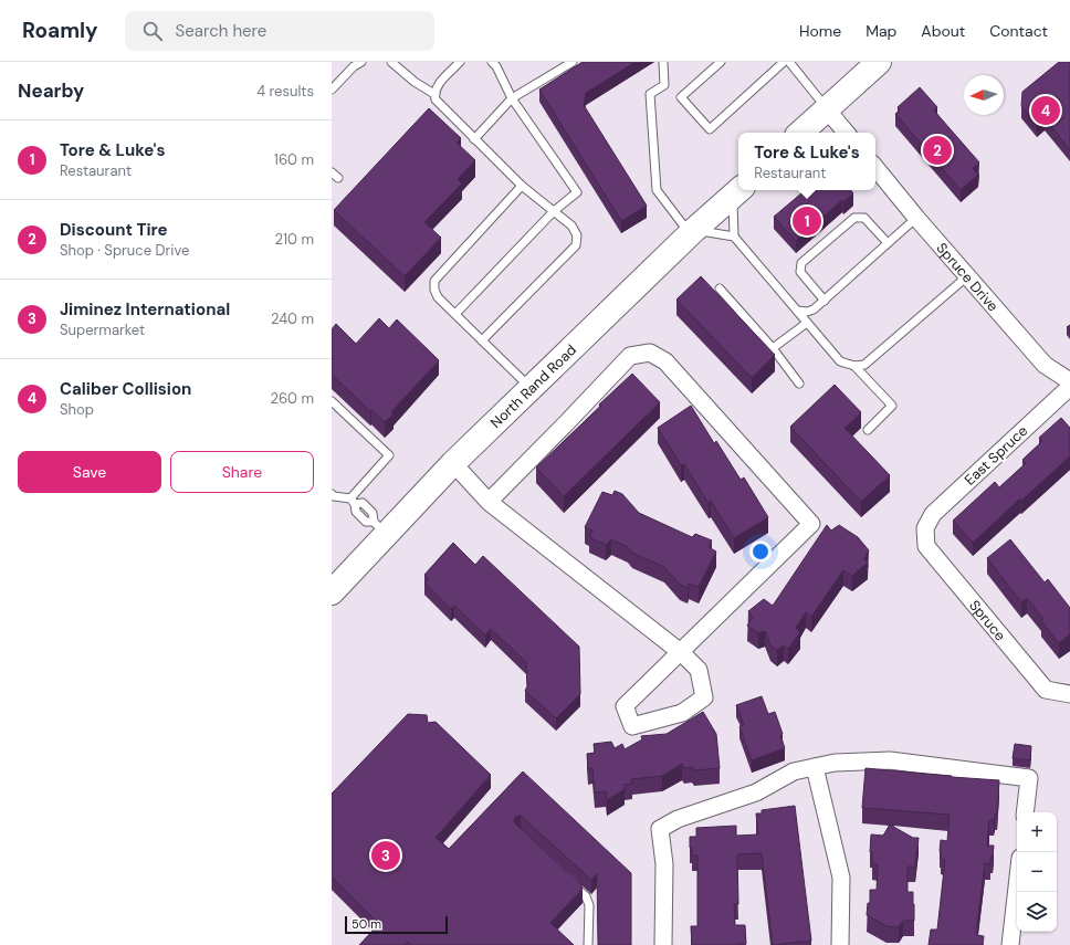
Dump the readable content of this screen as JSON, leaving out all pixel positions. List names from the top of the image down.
{
  "streets": {
    "main road": ["North Rand Road"],
    "street": ["Spruce Drive", "East Spruce", "Spruce"]
  },
  "crossings": [
    ["East Spruce", "Spruce"]
  ],
  "scale_bar": "50 m",
  "north": "left",
  "page": {
    "header": "Roamly",
    "search": "Search here",
    "nav": [
      "Home",
      "Map",
      "About",
      "Contact"
    ],
    "heading": ["Nearby", "4 results"],
    "pins": [
      "4",
      "2",
      "1",
      "3"
    ],
    "list": [
      {
        "mark": "1",
        "name": "Tore & Luke's",
        "note": "Restaurant",
        "value": "160 m"
      },
      {
        "mark": "2",
        "name": "Discount Tire",
        "note": "Shop · Spruce Drive",
        "value": "210 m"
      },
      {
        "mark": "3",
        "name": "Jiminez International",
        "note": "Supermarket",
        "value": "240 m"
      },
      {
        "mark": "4",
        "name": "Caliber Collision",
        "note": "Shop",
        "value": "260 m"
      }
    ],
    "popup": ["Tore & Luke's", "Restaurant"],
    "buttons": ["Save", "Share"],
    "map_buttons": ["+", "−"],
    "scale": "50 m"
  }
}
